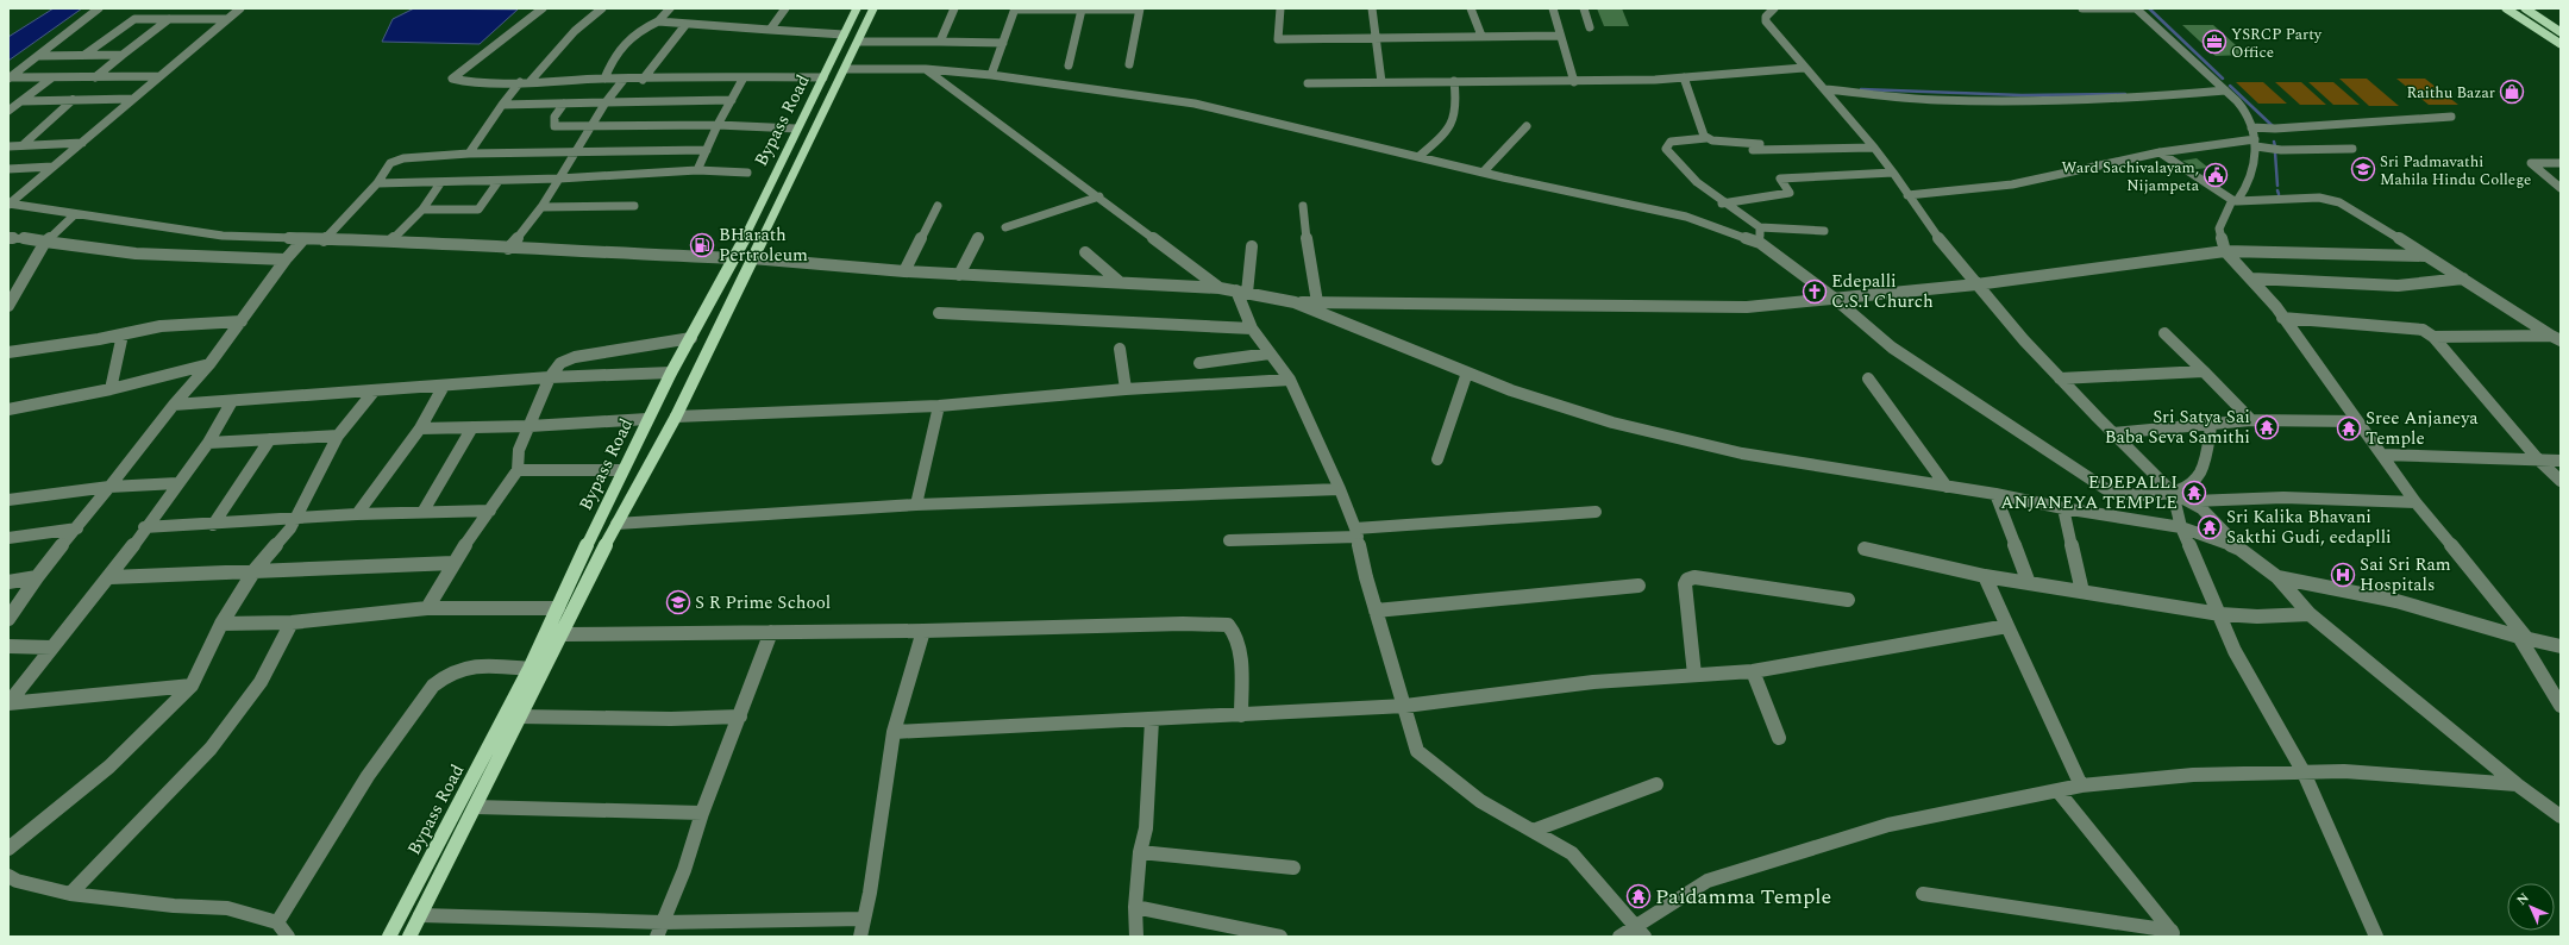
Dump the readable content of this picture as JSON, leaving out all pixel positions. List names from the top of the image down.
{
  "streets": {
    "main road": ["Bypass Road"]
  },
  "places": {
    "office": ["YSRCP Party Office"],
    "shop": ["Raithu Bazar"],
    "school or university": ["Sri Padmavathi Mahila Hindu College", "S R Prime School"],
    "public building": ["Ward Sachivalayam, Nijampeta"],
    "fuel station": ["BHarath Pertroleum"],
    "church": ["Edepalli C.S.I Church"],
    "temple": [
      "Sri Satya Sai Baba Seva Samithi",
      "Sree Anjaneya Temple",
      "EDEPALLI ANJANEYA TEMPLE",
      "Sri Kalika Bhavani Sakthi Gudi, eedaplli",
      "Paidamma Temple"
    ],
    "hospital": ["Sai Sri Ram Hospitals"]
  },
  "north": "top left"
}
